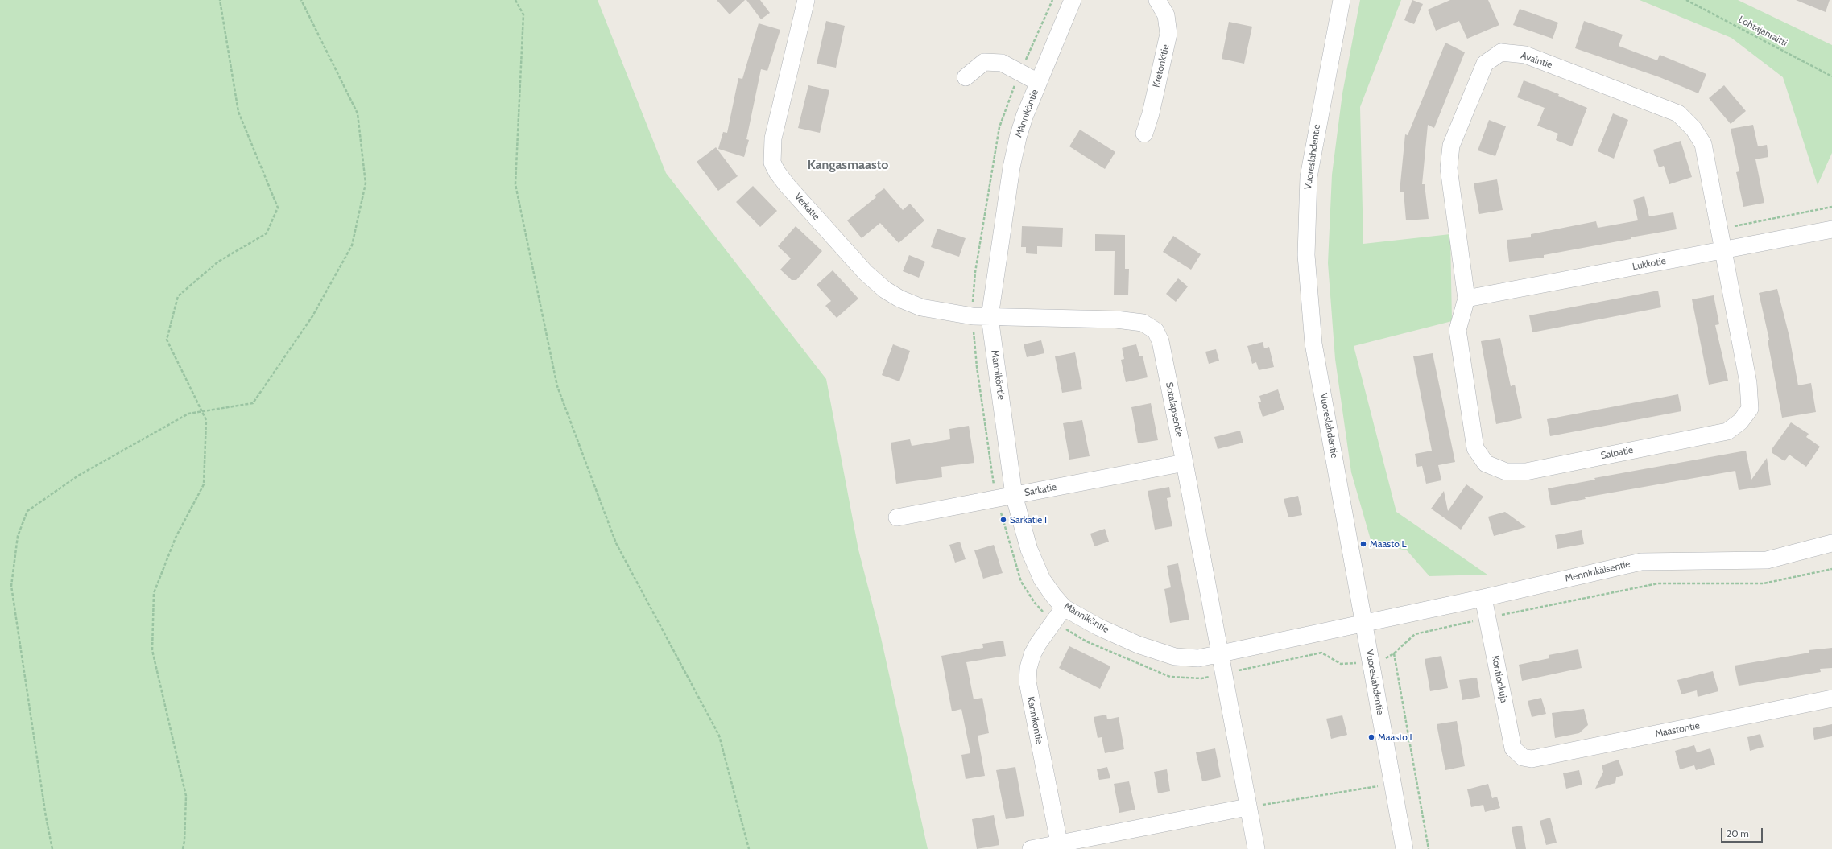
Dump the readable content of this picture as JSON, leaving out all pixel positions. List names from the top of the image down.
{
  "streets": {
    "street": [
      "Avaintie",
      "Kretonkitie",
      "Männiköntie",
      "Vuoreslahdentie",
      "Verkatie",
      "Lukkotie",
      "Sotalapsentie",
      "Salpatie",
      "Sarkatie",
      "Menninkäisentie",
      "Kontionkuja",
      "Kannikontie",
      "Maastontie"
    ],
    "path": ["Lohtajanraitti"]
  },
  "crossings": [
    ["Avaintie", "Lukkotie"],
    ["Avaintie", "Salpatie"],
    ["Männiköntie", "Vuoreslahdentie"],
    ["Männiköntie", "Verkatie"],
    ["Männiköntie", "Sotalapsentie"],
    ["Männiköntie", "Sarkatie"],
    ["Männiköntie", "Menninkäisentie"],
    ["Männiköntie", "Kannikontie"],
    ["Vuoreslahdentie", "Menninkäisentie"],
    ["Verkatie", "Sotalapsentie"],
    ["Lukkotie", "Salpatie"],
    ["Sotalapsentie", "Sarkatie"],
    ["Menninkäisentie", "Kontionkuja"],
    ["Kontionkuja", "Maastontie"]
  ],
  "districts": ["Kangasmaasto"],
  "places": ["Sarkatie I", "Maasto L", "Maasto I"],
  "scale_bar": "20 m"
}
